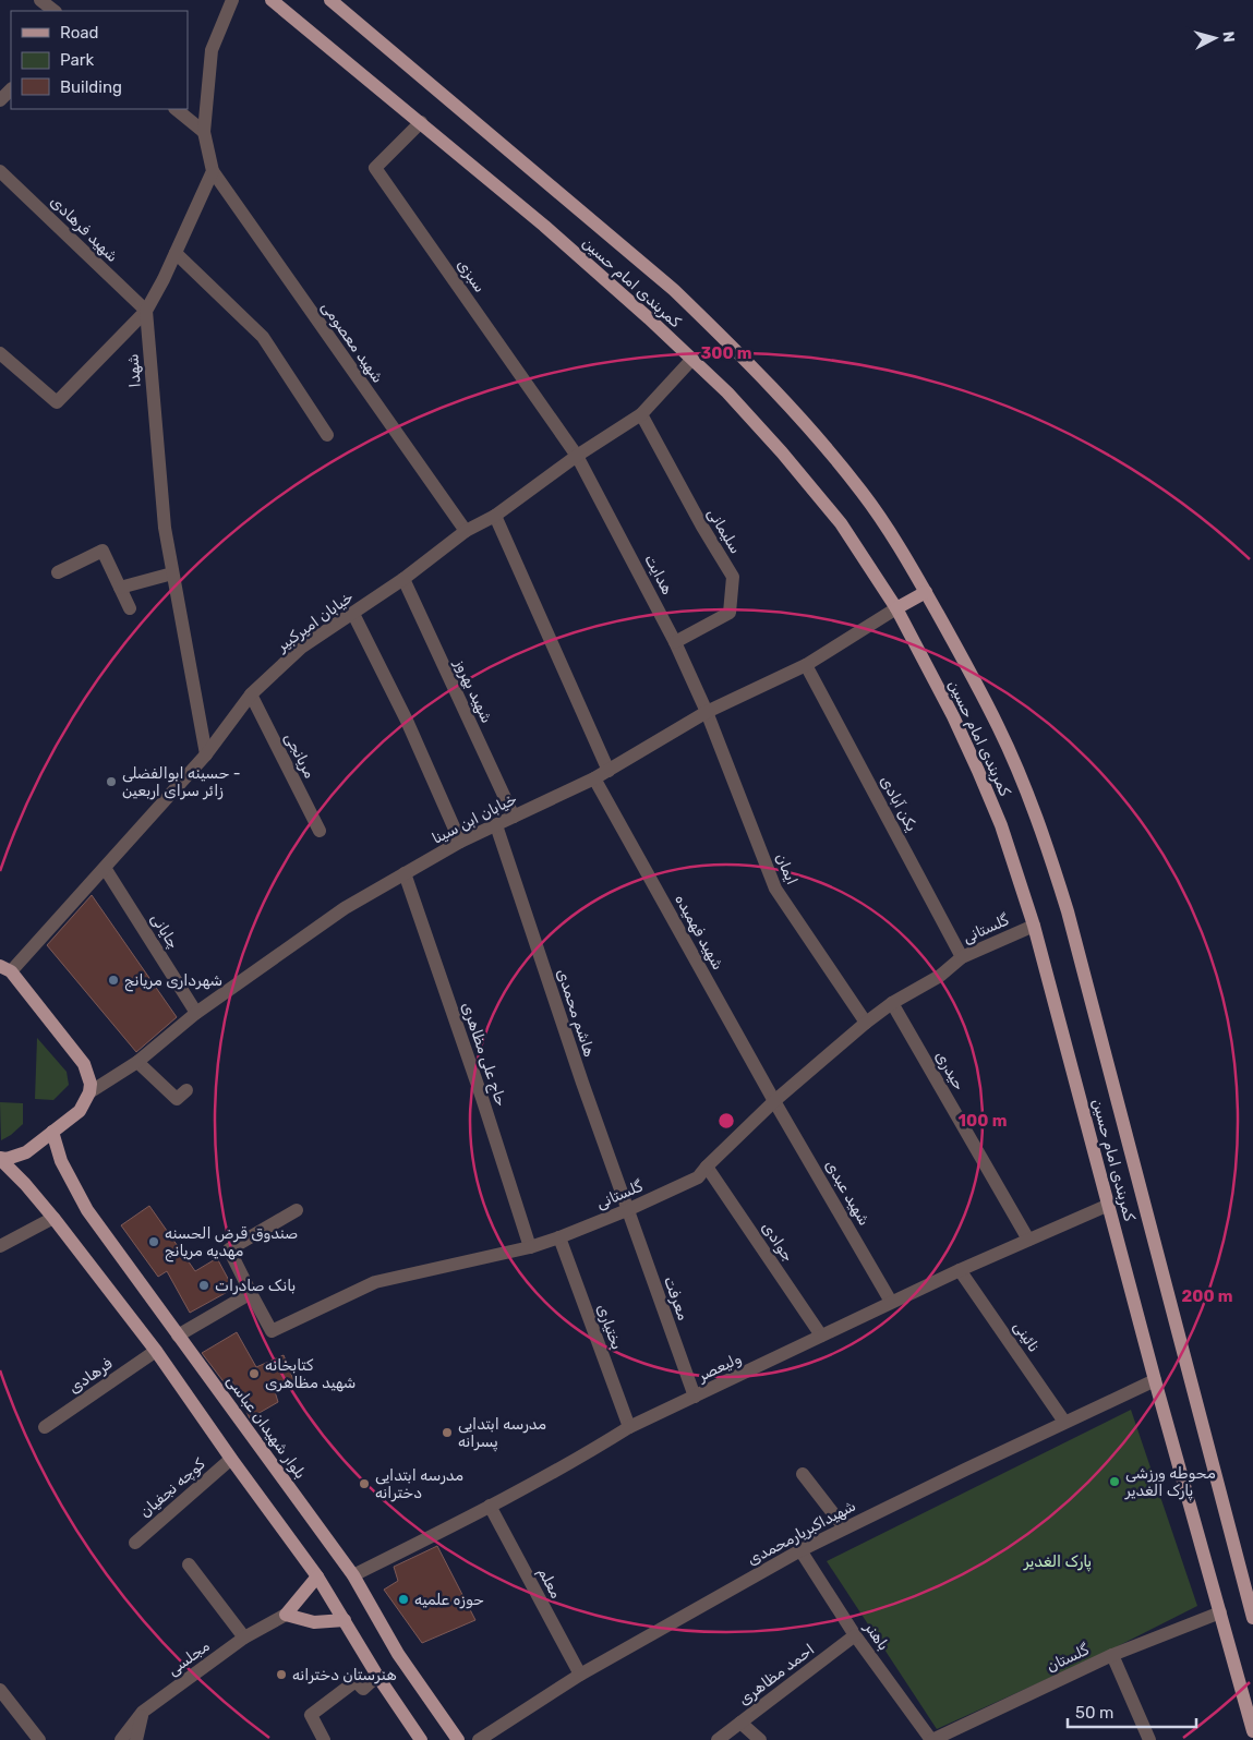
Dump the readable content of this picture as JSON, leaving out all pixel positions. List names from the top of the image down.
{
  "streets": {
    "main road": ["کمربندی امام حسین", "بلوار شهیدان عباسی"],
    "street": [
      "شهید فرهادی",
      "سبزی",
      "شهید معصومی",
      "شهدا",
      "سلیمانی",
      "هدایت",
      "خیابان امیرکبیر",
      "شهید بهروز",
      "مریانجی",
      "یکن آبادی",
      "خیابان ابن سینا",
      "ایمان",
      "گلستانی",
      "چایانی",
      "شهید فهمیده",
      "هاشم محمدی",
      "حاج علی مظاهری",
      "حیدری",
      "شهید عبدی",
      "جوادی",
      "معرفت",
      "بختیاری",
      "نائینی",
      "ولیعصر",
      "فرهادی",
      "کوچه نجفیان",
      "شهیداکبریارمحمدی",
      "معلم",
      "باهنر",
      "مجلسی",
      "گلستان",
      "احمد مظاهری"
    ]
  },
  "crossings": [
    ["شهید فرهادی", "شهدا"],
    ["سبزی", "کمربندی امام حسین"],
    ["سبزی", "هدایت"],
    ["سبزی", "خیابان امیرکبیر"],
    ["کمربندی امام حسین", "خیابان امیرکبیر"],
    ["کمربندی امام حسین", "خیابان ابن سینا"],
    ["کمربندی امام حسین", "گلستانی"],
    ["کمربندی امام حسین", "ولیعصر"],
    ["کمربندی امام حسین", "شهیداکبریارمحمدی"],
    ["کمربندی امام حسین", "گلستان"],
    ["شهید معصومی", "خیابان امیرکبیر"],
    ["شهدا", "خیابان امیرکبیر"],
    ["سلیمانی", "هدایت"],
    ["سلیمانی", "خیابان امیرکبیر"],
    ["هدایت", "خیابان امیرکبیر"],
    ["هدایت", "خیابان ابن سینا"],
    ["هدایت", "ایمان"],
    ["خیابان امیرکبیر", "شهید بهروز"],
    ["خیابان امیرکبیر", "مریانجی"],
    ["خیابان امیرکبیر", "چایانی"],
    ["شهید بهروز", "خیابان ابن سینا"],
    ["یکن آبادی", "خیابان ابن سینا"],
    ["یکن آبادی", "گلستانی"],
    ["خیابان ابن سینا", "ایمان"],
    ["خیابان ابن سینا", "چایانی"],
    ["خیابان ابن سینا", "شهید فهمیده"],
    ["خیابان ابن سینا", "هاشم محمدی"],
    ["خیابان ابن سینا", "حاج علی مظاهری"],
    ["ایمان", "گلستانی"],
    ["گلستانی", "شهید فهمیده"],
    ["گلستانی", "هاشم محمدی"],
    ["گلستانی", "حاج علی مظاهری"],
    ["گلستانی", "حیدری"],
    ["گلستانی", "شهید عبدی"],
    ["گلستانی", "جوادی"],
    ["گلستانی", "معرفت"],
    ["گلستانی", "بختیاری"],
    ["شهید فهمیده", "شهید عبدی"],
    ["هاشم محمدی", "معرفت"],
    ["حیدری", "ولیعصر"],
    ["شهید عبدی", "ولیعصر"],
    ["جوادی", "ولیعصر"],
    ["معرفت", "ولیعصر"],
    ["بختیاری", "ولیعصر"],
    ["نائینی", "ولیعصر"],
    ["نائینی", "شهیداکبریارمحمدی"],
    ["ولیعصر", "بلوار شهیدان عباسی"],
    ["ولیعصر", "معلم"],
    ["شهیداکبریارمحمدی", "معلم"],
    ["شهیداکبریارمحمدی", "باهنر"],
    ["باهنر", "گلستان"],
    ["باهنر", "احمد مظاهری"]
  ],
  "parks": ["پارک الغدیر"],
  "places": [
    "حسینه ابوالفضلی - زائر سرای اربعین",
    "شهرداری مریانج",
    "صندوق قرض الحسنه مهدیه مریانج",
    "بانک صادرات",
    "کتابخانه شهید مظاهری",
    "مدرسه ابتدایی پسرانه",
    "محوطه ورزشی پارک الغدیر",
    "مدرسه ابتدایی دخترانه",
    "حوزه علمیه",
    "هنرستان دخترانه"
  ],
  "legend": ["Road", "Park", "Building"],
  "scale_bar": "50 m",
  "north": "right",
  "rings": ["300 m", "100 m", "200 m"]
}
